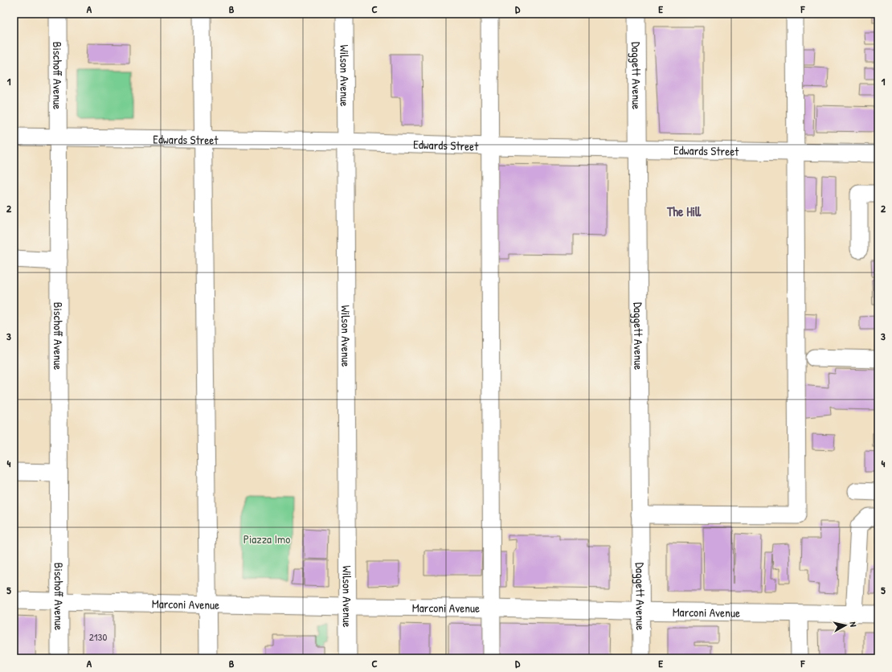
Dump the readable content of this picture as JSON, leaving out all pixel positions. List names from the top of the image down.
{
  "streets": {
    "street": [
      "Bischoff Avenue",
      "Wilson Avenue",
      "Daggett Avenue",
      "Edwards Street",
      "Marconi Avenue"
    ]
  },
  "crossings": [
    ["Bischoff Avenue", "Edwards Street"],
    ["Bischoff Avenue", "Marconi Avenue"],
    ["Wilson Avenue", "Edwards Street"],
    ["Wilson Avenue", "Marconi Avenue"],
    ["Daggett Avenue", "Edwards Street"],
    ["Daggett Avenue", "Marconi Avenue"]
  ],
  "districts": ["The Hill"],
  "parks": ["Piazza Imo"],
  "house_numbers": ["2130"],
  "north": "right",
  "grid": {
    "columns": [
      "A",
      "B",
      "C",
      "D",
      "E",
      "F"
    ],
    "rows": [
      "1",
      "2",
      "3",
      "4",
      "5"
    ]
  }
}
